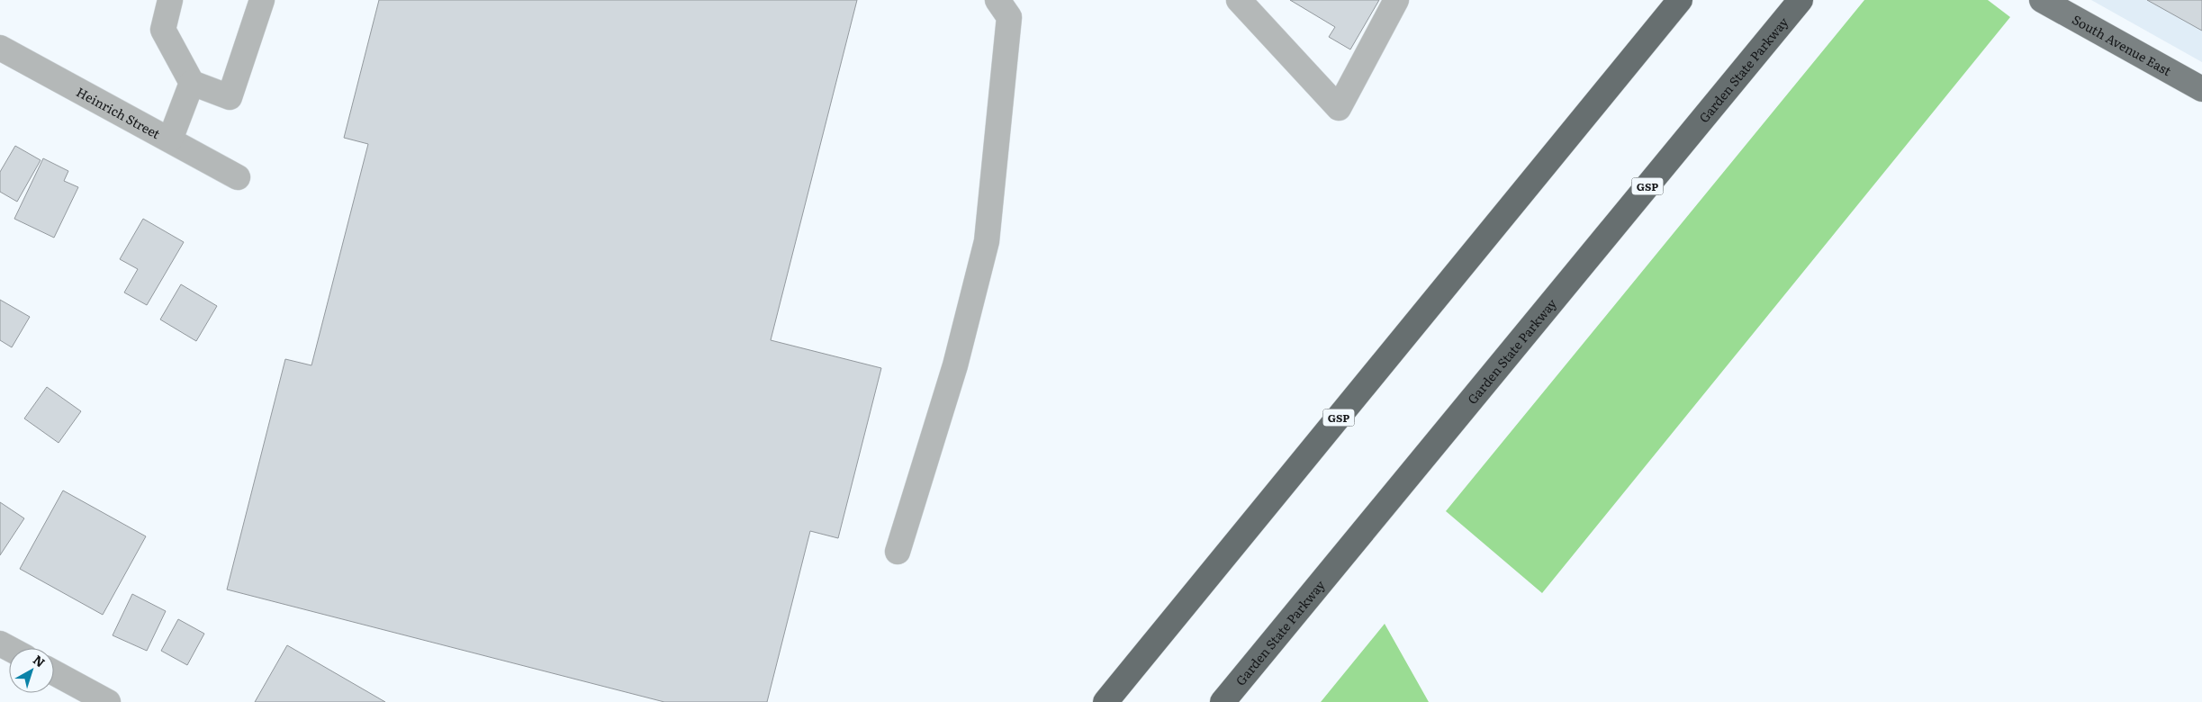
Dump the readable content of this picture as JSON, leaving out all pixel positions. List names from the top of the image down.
{
  "streets": {
    "highway": ["Garden State Parkway", "GSP"],
    "main road": ["South Avenue East"],
    "street": ["Heinrich Street"]
  },
  "north": "top right"
}
